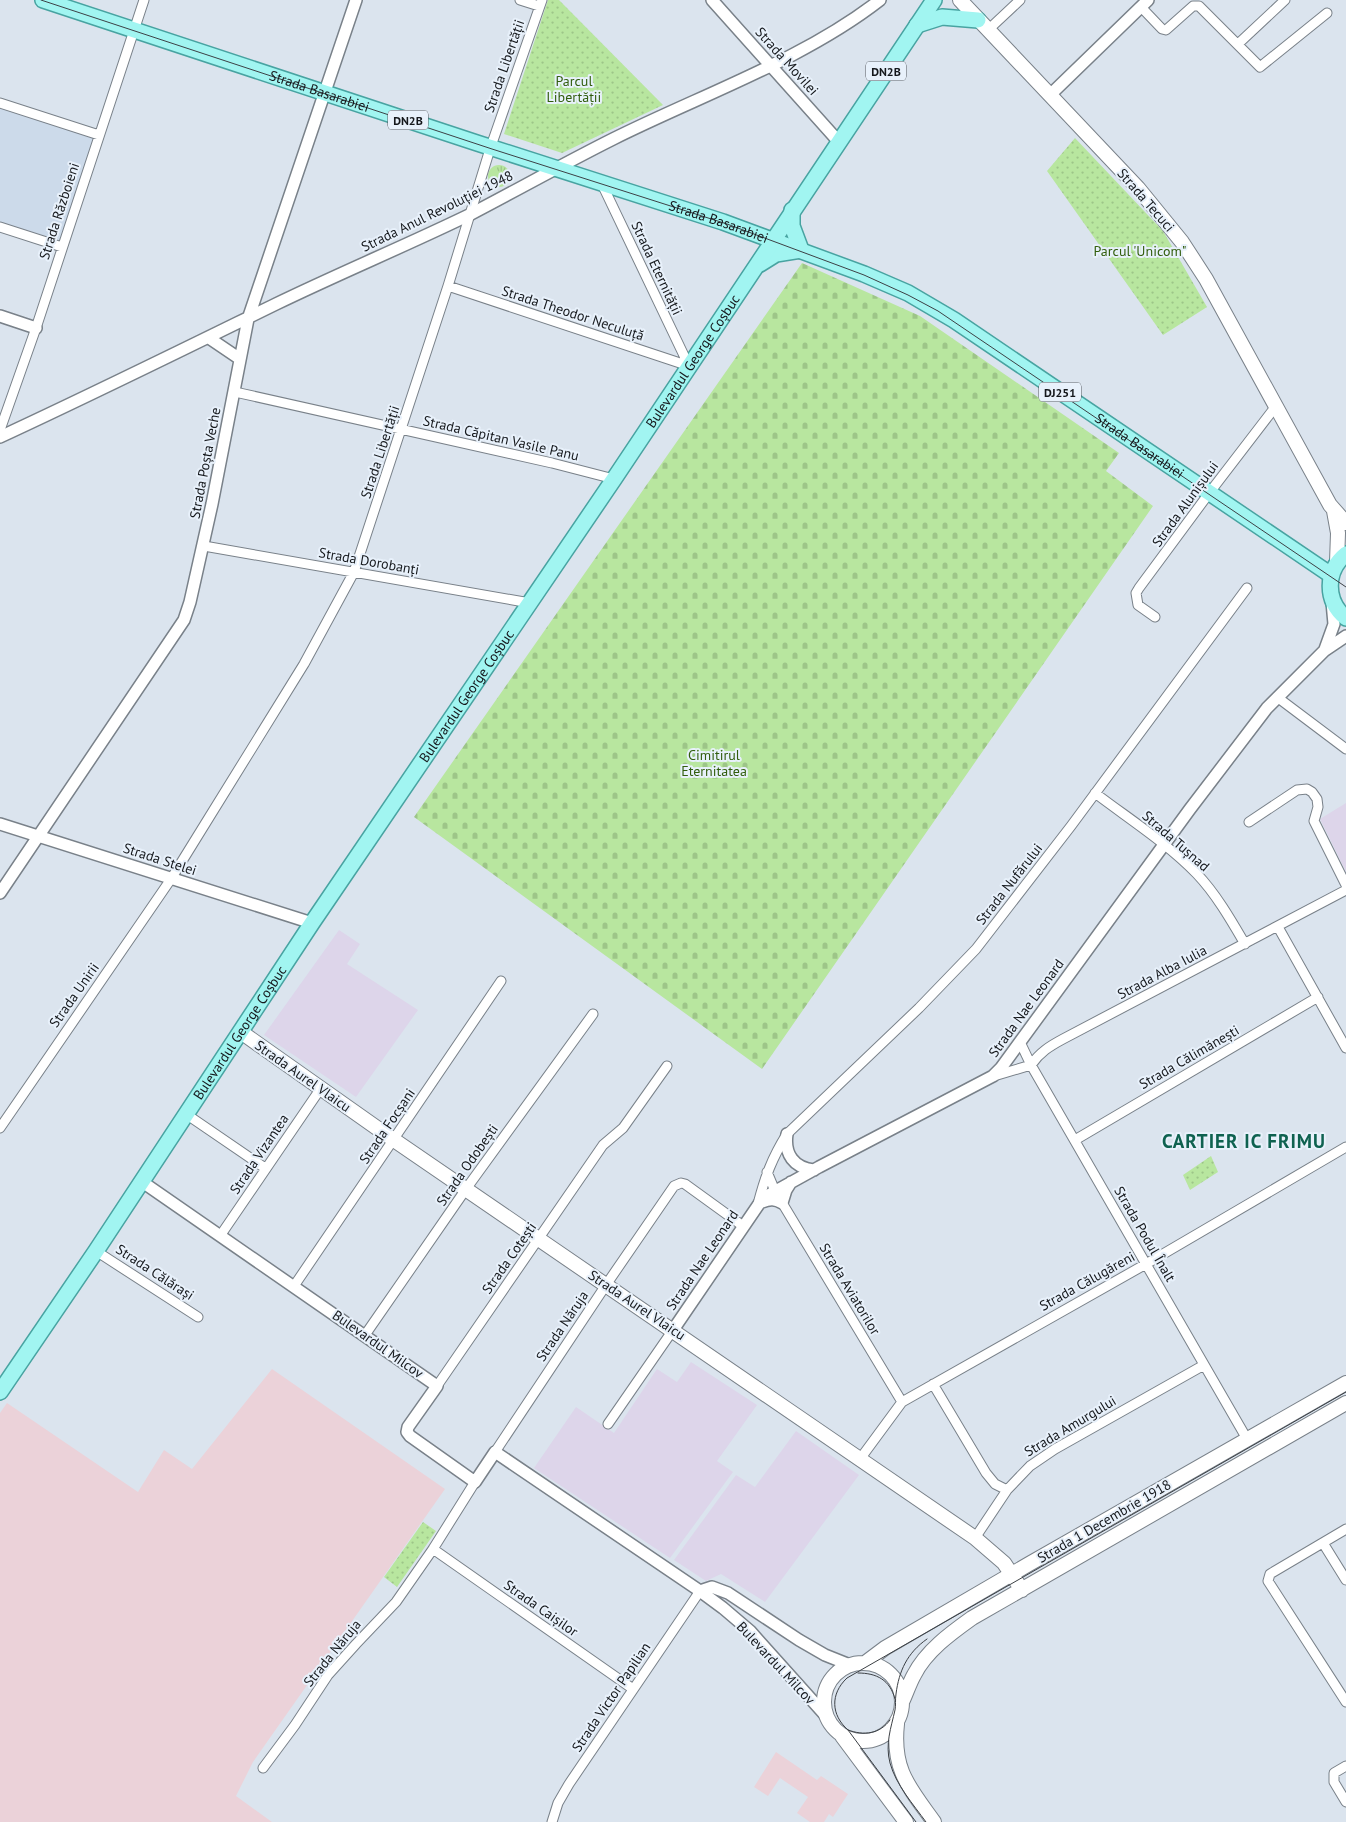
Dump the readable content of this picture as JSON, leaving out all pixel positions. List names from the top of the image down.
{
  "streets": {
    "main road": [
      "DN2B",
      "Strada Basarabiei",
      "Strada Tecuci",
      "Bulevardul George Coșbuc",
      "DJ251",
      "Strada Aurel Vlaicu",
      "Strada 1 Decembrie 1918"
    ],
    "street": [
      "Strada Movilei",
      "Strada Libertății",
      "Strada Războieni",
      "Strada Anul Revoluției 1948",
      "Strada Eternității",
      "Strada Theodor Neculuță",
      "Strada Căpitan Vasile Panu",
      "Strada Poșta Veche",
      "Strada Alunișului",
      "Strada Dorobanți",
      "Strada Tușnad",
      "Strada Stelei",
      "Strada Nufărului",
      "Strada Alba Iulia",
      "Strada Unirii",
      "Strada Nae Leonard",
      "Strada Călimănești",
      "Strada Focșani",
      "Strada Vizantea",
      "Strada Odobești",
      "Strada Podul Înalt",
      "Strada Cotești",
      "Strada Călărași",
      "Strada Călugăreni",
      "Strada Aviatorilor",
      "Strada Năruja",
      "Bulevardul Milcov",
      "Strada Amurgului",
      "Strada Caișilor",
      "Strada Victor Papilian"
    ]
  },
  "crossings": [
    ["Strada Movilei", "Strada Anul Revoluției 1948"],
    ["Strada Movilei", "Bulevardul George Coșbuc"],
    ["Strada Libertății", "Strada Basarabiei"],
    ["Strada Libertății", "Strada Anul Revoluției 1948"],
    ["Strada Libertății", "Strada Theodor Neculuță"],
    ["Strada Libertății", "Strada Căpitan Vasile Panu"],
    ["Strada Libertății", "Strada Dorobanți"],
    ["Strada Libertății", "Strada Stelei"],
    ["Strada Libertății", "Strada Unirii"],
    ["Strada Basarabiei", "Strada Tecuci"],
    ["Strada Basarabiei", "Strada Războieni"],
    ["Strada Basarabiei", "Strada Anul Revoluției 1948"],
    ["Strada Basarabiei", "Strada Eternității"],
    ["Strada Basarabiei", "Bulevardul George Coșbuc"],
    ["Strada Basarabiei", "Strada Poșta Veche"],
    ["Strada Basarabiei", "Strada Alunișului"],
    ["Strada Tecuci", "Strada Alunișului"],
    ["Strada Anul Revoluției 1948", "Strada Poșta Veche"],
    ["Strada Eternității", "Strada Theodor Neculuță"],
    ["Strada Eternității", "Bulevardul George Coșbuc"],
    ["Strada Theodor Neculuță", "Bulevardul George Coșbuc"],
    ["Bulevardul George Coșbuc", "Strada Căpitan Vasile Panu"],
    ["Bulevardul George Coșbuc", "Strada Dorobanți"],
    ["Bulevardul George Coșbuc", "Strada Stelei"],
    ["Bulevardul George Coșbuc", "Strada Aurel Vlaicu"],
    ["Bulevardul George Coșbuc", "Strada Călărași"],
    ["Bulevardul George Coșbuc", "Bulevardul Milcov"],
    ["Strada Căpitan Vasile Panu", "Strada Poșta Veche"],
    ["Strada Poșta Veche", "Strada Dorobanți"],
    ["Strada Poșta Veche", "Strada Stelei"],
    ["Strada Tușnad", "Strada Nufărului"],
    ["Strada Tușnad", "Strada Alba Iulia"],
    ["Strada Tușnad", "Strada Nae Leonard"],
    ["Strada Stelei", "Strada Unirii"],
    ["Strada Nufărului", "Strada Nae Leonard"],
    ["Strada Alba Iulia", "Strada Podul Înalt"],
    ["Strada Nae Leonard", "Strada Aurel Vlaicu"],
    ["Strada Nae Leonard", "Strada Podul Înalt"],
    ["Strada Nae Leonard", "Strada Aviatorilor"],
    ["Strada Nae Leonard", "Strada Năruja"],
    ["Strada Călimănești", "Strada Podul Înalt"],
    ["Strada Aurel Vlaicu", "Strada Focșani"],
    ["Strada Aurel Vlaicu", "Strada Vizantea"],
    ["Strada Aurel Vlaicu", "Strada Odobești"],
    ["Strada Aurel Vlaicu", "Strada Cotești"],
    ["Strada Aurel Vlaicu", "Strada Călugăreni"],
    ["Strada Aurel Vlaicu", "Strada Năruja"],
    ["Strada Aurel Vlaicu", "Strada Amurgului"],
    ["Strada Aurel Vlaicu", "Strada 1 Decembrie 1918"],
    ["Strada Focșani", "Bulevardul Milcov"],
    ["Strada Vizantea", "Bulevardul Milcov"],
    ["Strada Odobești", "Bulevardul Milcov"],
    ["Strada Podul Înalt", "Strada Călugăreni"],
    ["Strada Podul Înalt", "Strada Amurgului"],
    ["Strada Podul Înalt", "Strada 1 Decembrie 1918"],
    ["Strada Cotești", "Bulevardul Milcov"],
    ["Strada Călugăreni", "Strada Aviatorilor"],
    ["Strada Năruja", "Bulevardul Milcov"],
    ["Strada Năruja", "Strada Caișilor"],
    ["Bulevardul Milcov", "Strada 1 Decembrie 1918"],
    ["Bulevardul Milcov", "Strada Victor Papilian"],
    ["Strada Caișilor", "Strada Victor Papilian"]
  ],
  "districts": ["CARTIER IC FRIMU"],
  "parks": ["Parcul Libertății", "Parcul 'Unicom\"", "Cimitirul Eternitatea"]
}
